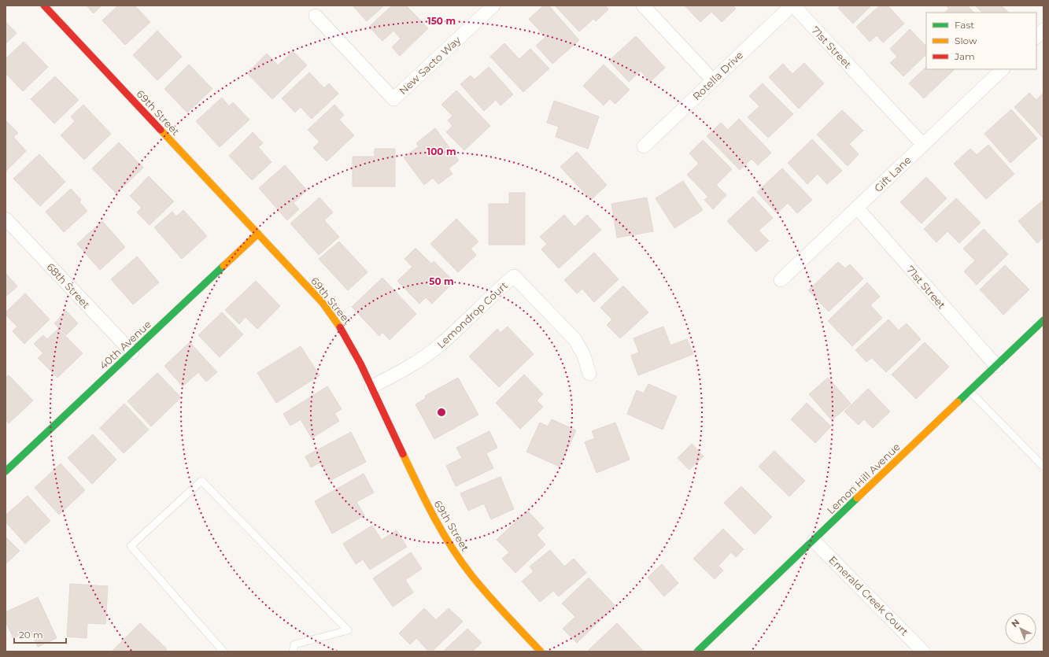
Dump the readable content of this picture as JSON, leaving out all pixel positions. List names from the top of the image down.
{
  "streets": {
    "street": [
      "71st Street",
      "New Sacto Way",
      "Rotella Drive",
      "69th Street",
      "Gift Lane",
      "68th Street",
      "Lemondrop Court",
      "40th Avenue",
      "Lemon Hill Avenue",
      "Emerald Creek Court"
    ]
  },
  "crossings": [
    ["71st Street", "Rotella Drive"],
    ["71st Street", "Gift Lane"],
    ["71st Street", "Lemon Hill Avenue"],
    ["69th Street", "Lemondrop Court"],
    ["69th Street", "40th Avenue"],
    ["68th Street", "40th Avenue"],
    ["Lemon Hill Avenue", "Emerald Creek Court"]
  ],
  "legend": ["Fast", "Slow", "Jam"],
  "scale_bar": "20 m",
  "north": "top left",
  "rings": ["150 m", "100 m", "50 m"]
}
